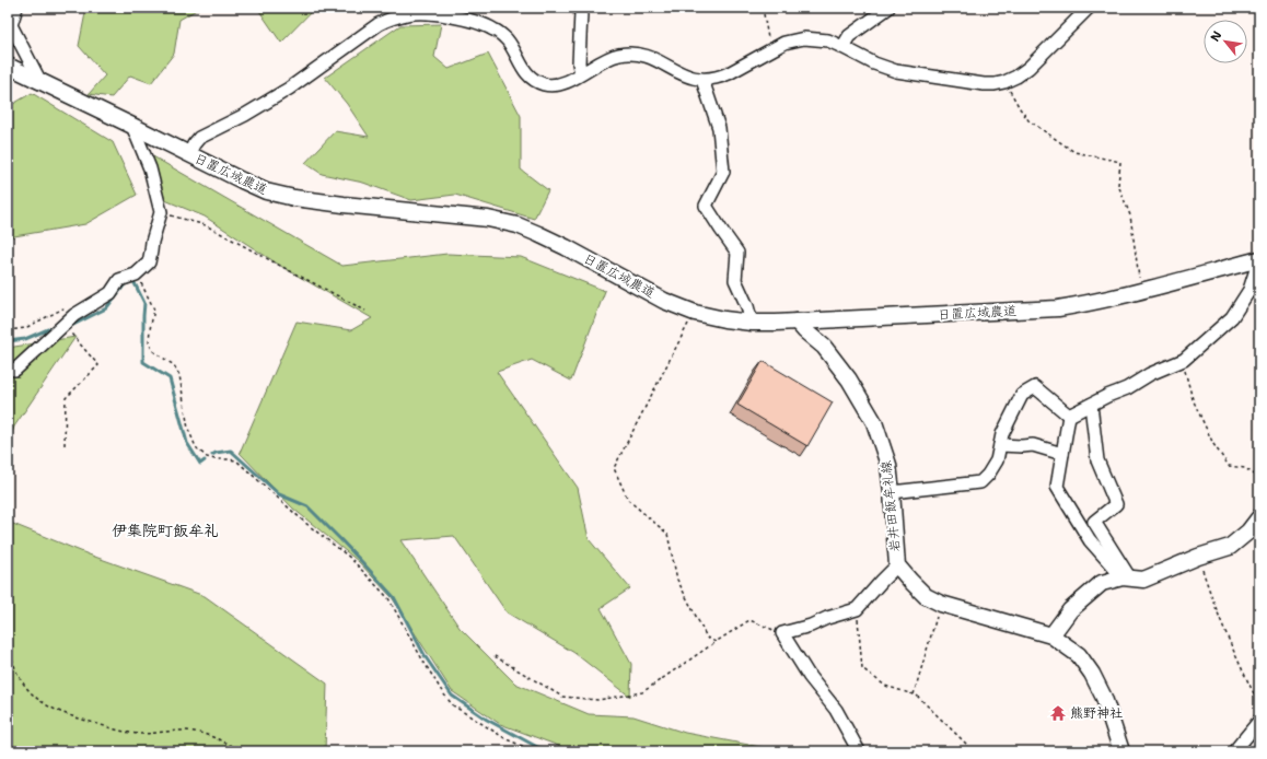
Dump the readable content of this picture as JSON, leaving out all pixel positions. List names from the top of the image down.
{
  "streets": {
    "street": ["日置広域農道", "岩井田飯牟礼線"]
  },
  "crossings": [
    ["日置広域農道", "岩井田飯牟礼線"]
  ],
  "districts": ["伊集院町飯牟礼"],
  "places": {
    "temple": ["熊野神社"]
  },
  "north": "top left"
}
